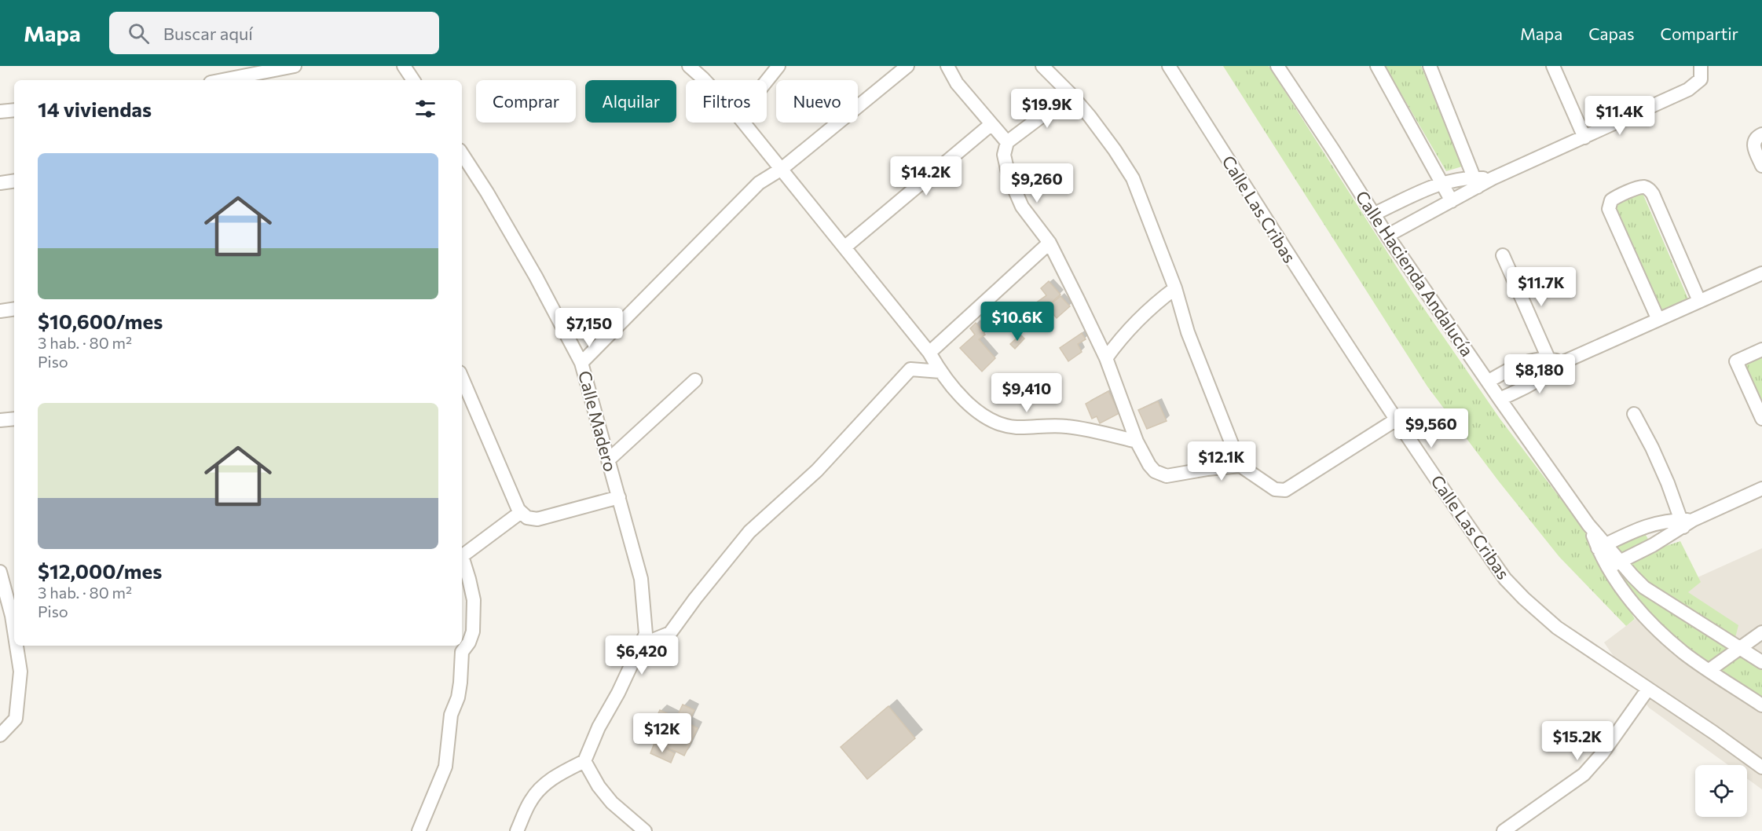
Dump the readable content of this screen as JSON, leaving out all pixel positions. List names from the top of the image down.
{
  "streets": {
    "street": ["Calle Las Cribas", "Calle Hacienda Andalucía", "Calle Madero"]
  },
  "page": {
    "header": "Mapa",
    "search": "Buscar aquí",
    "nav": ["Mapa", "Capas", "Compartir"],
    "chip": [
      "Comprar",
      "Alquilar",
      "Filtros",
      "Nuevo"
    ],
    "heading": "14 viviendas",
    "price": [
      "$19.9K",
      "$11.4K",
      "$14.2K",
      "$9,260",
      "$11.7K",
      "$10.6K",
      "$7,150",
      "$8,180",
      "$9,410",
      "$9,560",
      "$12.1K",
      "$6,420",
      "$12K",
      "$15.2K"
    ],
    "list": [
      {
        "name": "$10,600/mes",
        "note": "3 hab. · 80 m² · Piso"
      },
      {
        "name": "$12,000/mes",
        "note": "3 hab. · 80 m² · Piso"
      }
    ]
  }
}
